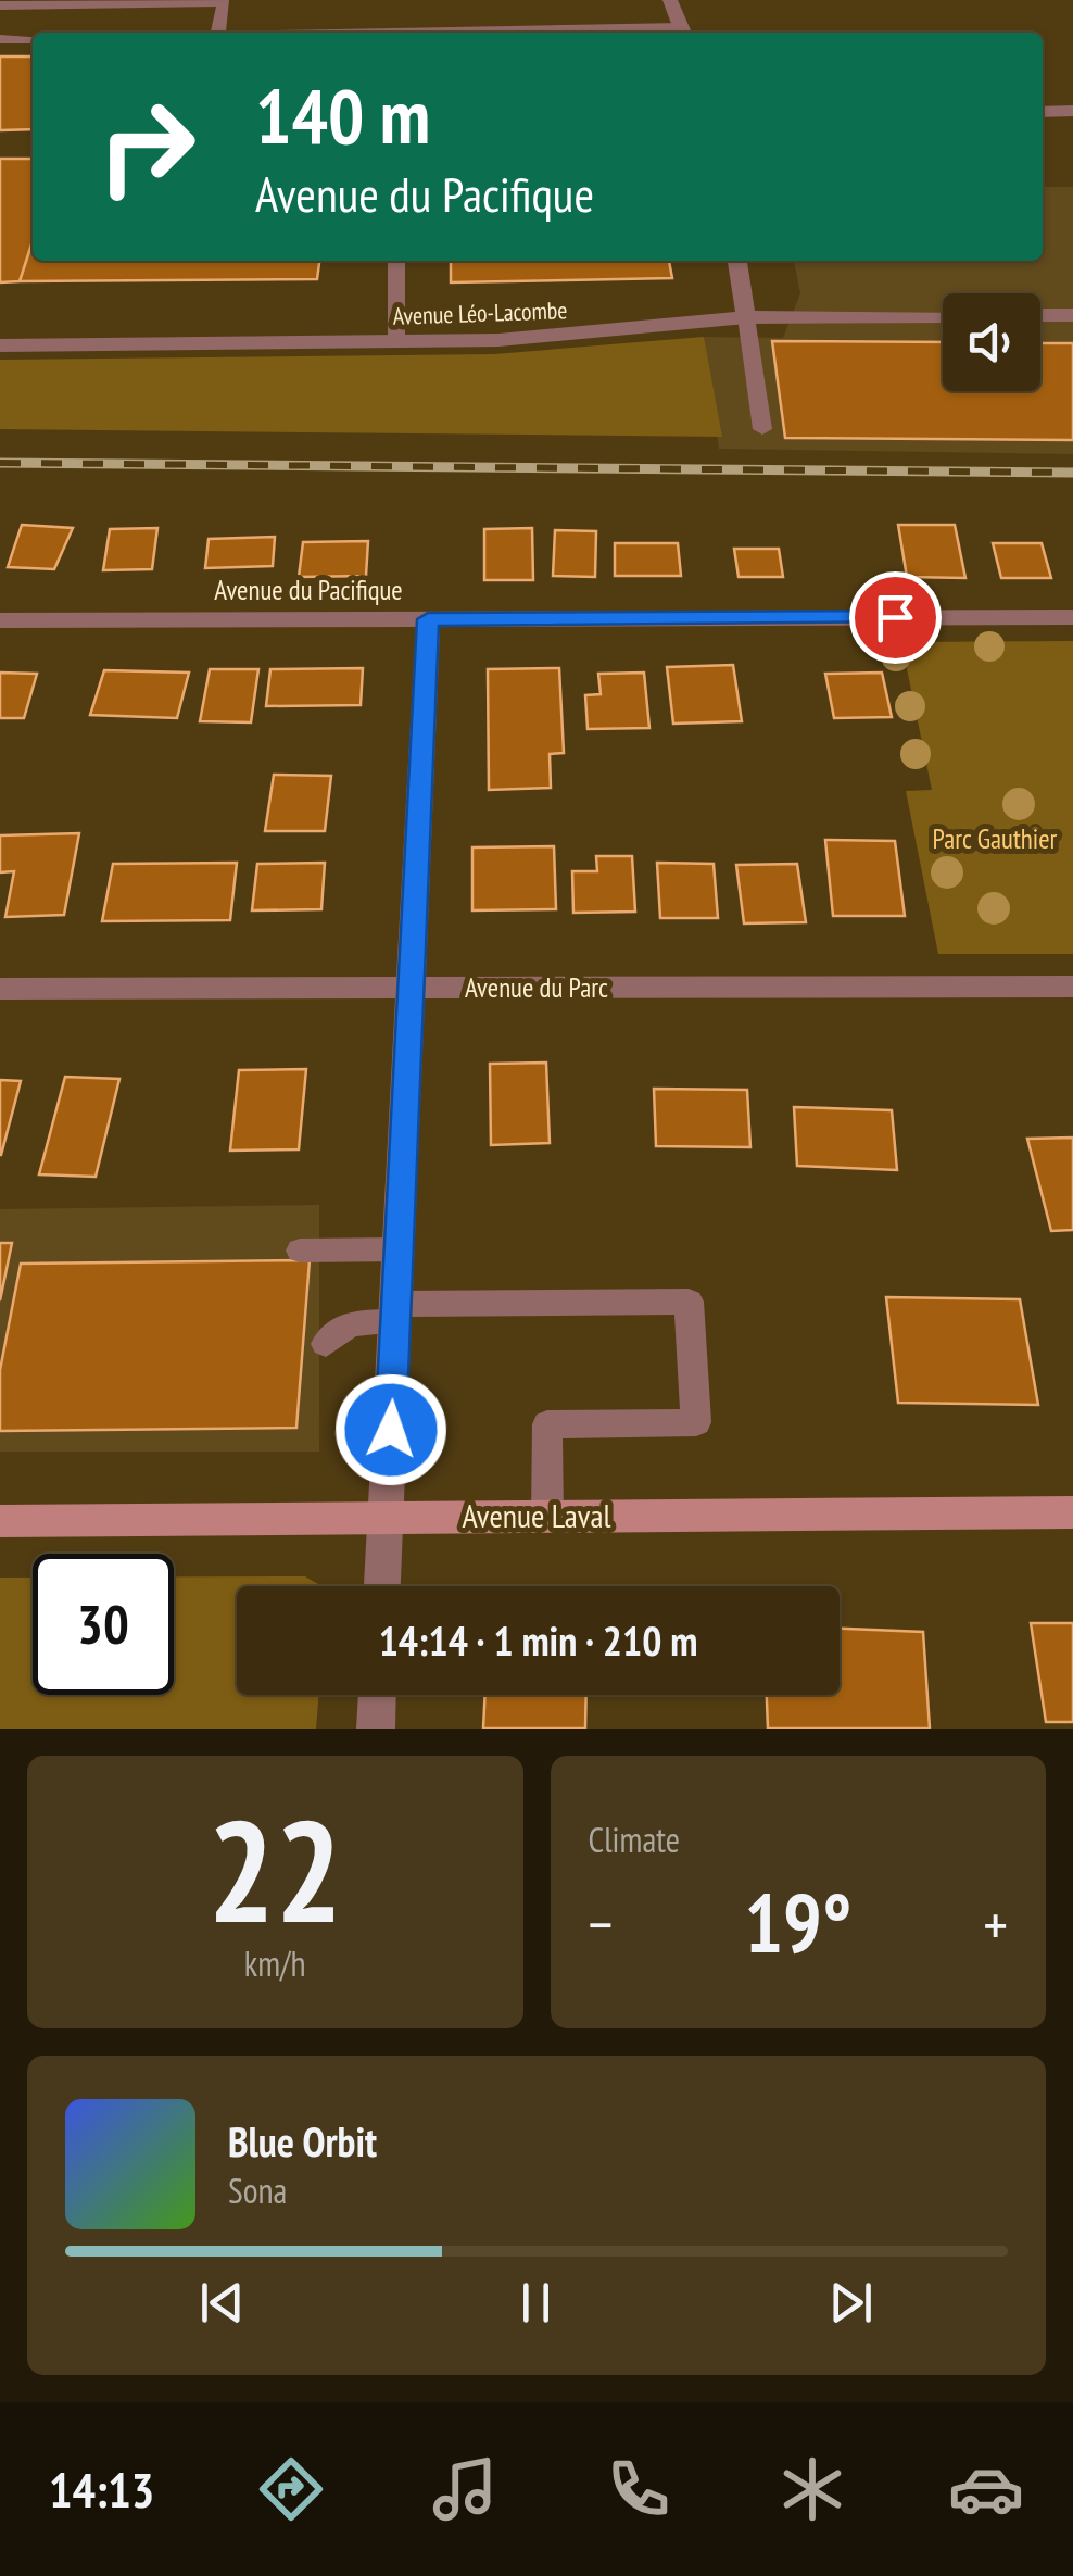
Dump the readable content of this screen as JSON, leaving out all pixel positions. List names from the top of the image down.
{
  "streets": {
    "street": [
      "Avenue Léo-Lacombe",
      "Avenue du Pacifique",
      "Avenue du Parc",
      "Avenue Laval"
    ]
  },
  "parks": ["Parc Gauthier"],
  "page": {
    "turn": ["140 m", "Avenue du Pacifique"],
    "limit": "30",
    "trip": "14:14 · 1 min · 210 m",
    "tile": [
      ["22", "km/h"],
      "Climate"
    ],
    "heat": ["−", "19°", "+"],
    "song": ["Blue Orbit", "Sona"],
    "tabs": "14:13"
  }
}
